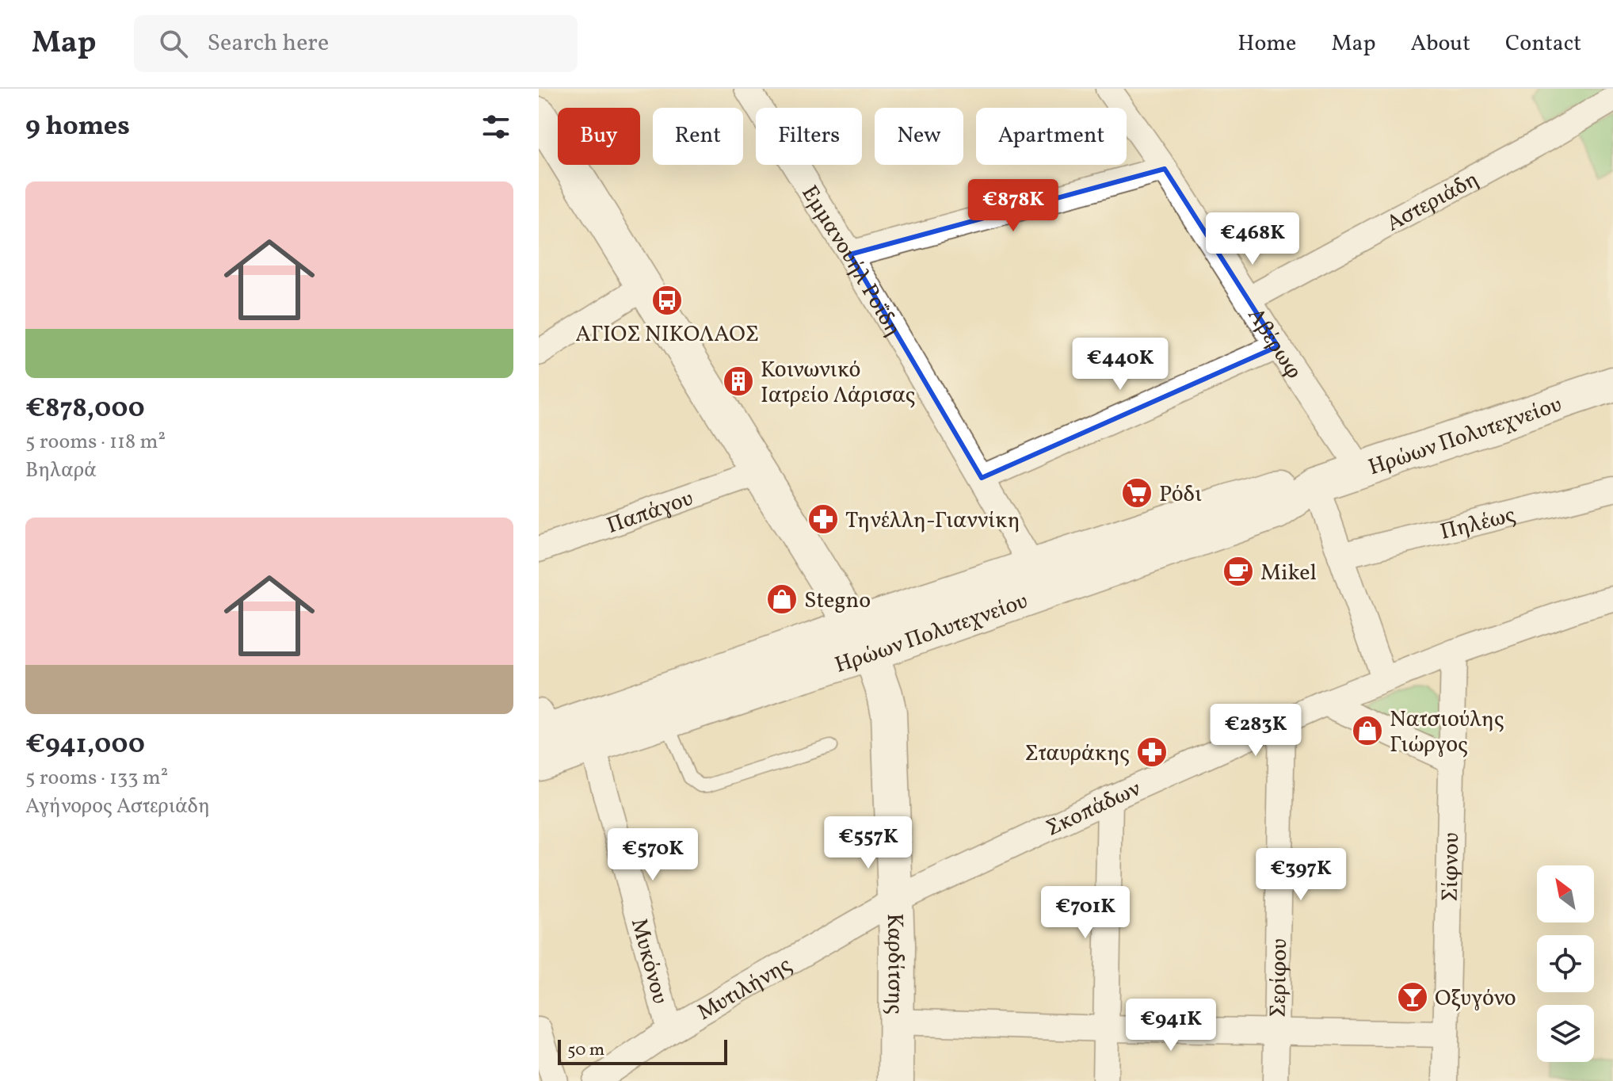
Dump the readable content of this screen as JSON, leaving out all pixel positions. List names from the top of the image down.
{
  "streets": {
    "main road": ["Ηρώων Πολυτεχνείου", "Καρδίτσης"],
    "street": [
      "Αστεριάδη",
      "Εμμανουήλ Ροΐδη",
      "Αβέρωφ",
      "Παπάγου",
      "Πηλέως",
      "Σκοπάδων",
      "Σίφνου",
      "Μυκόνου",
      "Σερίφου",
      "Μυτιλήνης"
    ]
  },
  "crossings": [
    ["Αστεριάδη", "Αβέρωφ"],
    ["Εμμανουήλ Ροΐδη", "Ηρώων Πολυτεχνείου"],
    ["Αβέρωφ", "Ηρώων Πολυτεχνείου"],
    ["Ηρώων Πολυτεχνείου", "Μυκόνου"],
    ["Ηρώων Πολυτεχνείου", "Καρδίτσης"],
    ["Παπάγου", "Καρδίτσης"],
    ["Σκοπάδων", "Σίφνου"],
    ["Σκοπάδων", "Καρδίτσης"],
    ["Σκοπάδων", "Σερίφου"],
    ["Σκοπάδων", "Μυτιλήνης"],
    ["Μυκόνου", "Μυτιλήνης"],
    ["Καρδίτσης", "Μυτιλήνης"]
  ],
  "places": {
    "bus stop": ["ΑΓΙΟΣ ΝΙΚΟΛΑΟΣ"],
    "building": ["Κοινωνικό Ιατρείο Λάρισας"],
    "supermarket": ["Ρόδι"],
    "pharmacy": ["Τηνέλλη-Γιαννίκη", "Σταυράκης"],
    "cafe": ["Mikel"],
    "shop": ["Stegno", "Νατσιούλης Γιώργος"],
    "bar": ["Οξυγόνο"]
  },
  "scale_bar": "50 m",
  "north": "top left",
  "page": {
    "header": "Map",
    "search": "Search here",
    "nav": [
      "Home",
      "Map",
      "About",
      "Contact"
    ],
    "heading": "9 homes",
    "chip": [
      "Buy",
      "Rent",
      "Filters",
      "New",
      "Apartment"
    ],
    "list": [
      {
        "name": "€878,000",
        "note": "5 rooms · 118 m² · Βηλαρά"
      },
      {
        "name": "€941,000",
        "note": "5 rooms · 133 m² · Αγήνορος Αστεριάδη"
      }
    ],
    "price": [
      "€878K",
      "€468K",
      "€440K",
      "€283K",
      "€557K",
      "€570K",
      "€397K",
      "€701K",
      "€941K"
    ],
    "scale": "50 m"
  }
}
